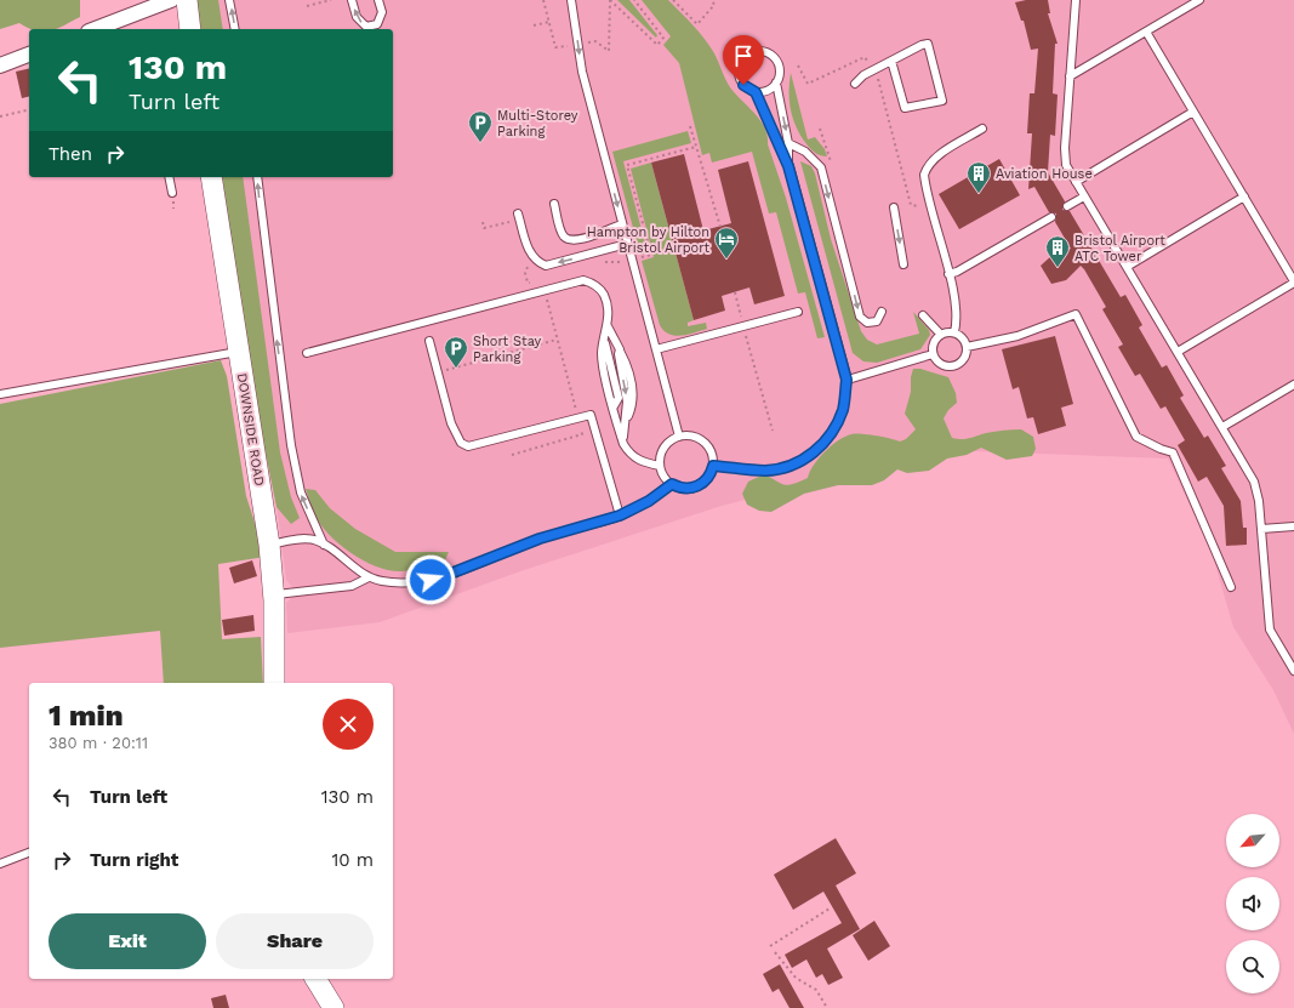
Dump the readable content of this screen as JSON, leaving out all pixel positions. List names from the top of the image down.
{
  "streets": {
    "street": ["DOWNSIDE ROAD"]
  },
  "places": {
    "parking": ["Multi-Storey Parking", "Short Stay Parking"],
    "building": ["Aviation House", "Bristol Airport ATC Tower"],
    "hotel": ["Hampton by Hilton Bristol Airport"]
  },
  "north": "bottom left",
  "page": {
    "turn": ["130 m", "Turn left"],
    "then": "Then",
    "heading": ["1 min", "380 m · 20:11"],
    "list": [
      {
        "name": "Turn left",
        "value": "130 m"
      },
      {
        "name": "Turn right",
        "value": "10 m"
      }
    ],
    "buttons": ["Exit", "Share"]
  }
}
